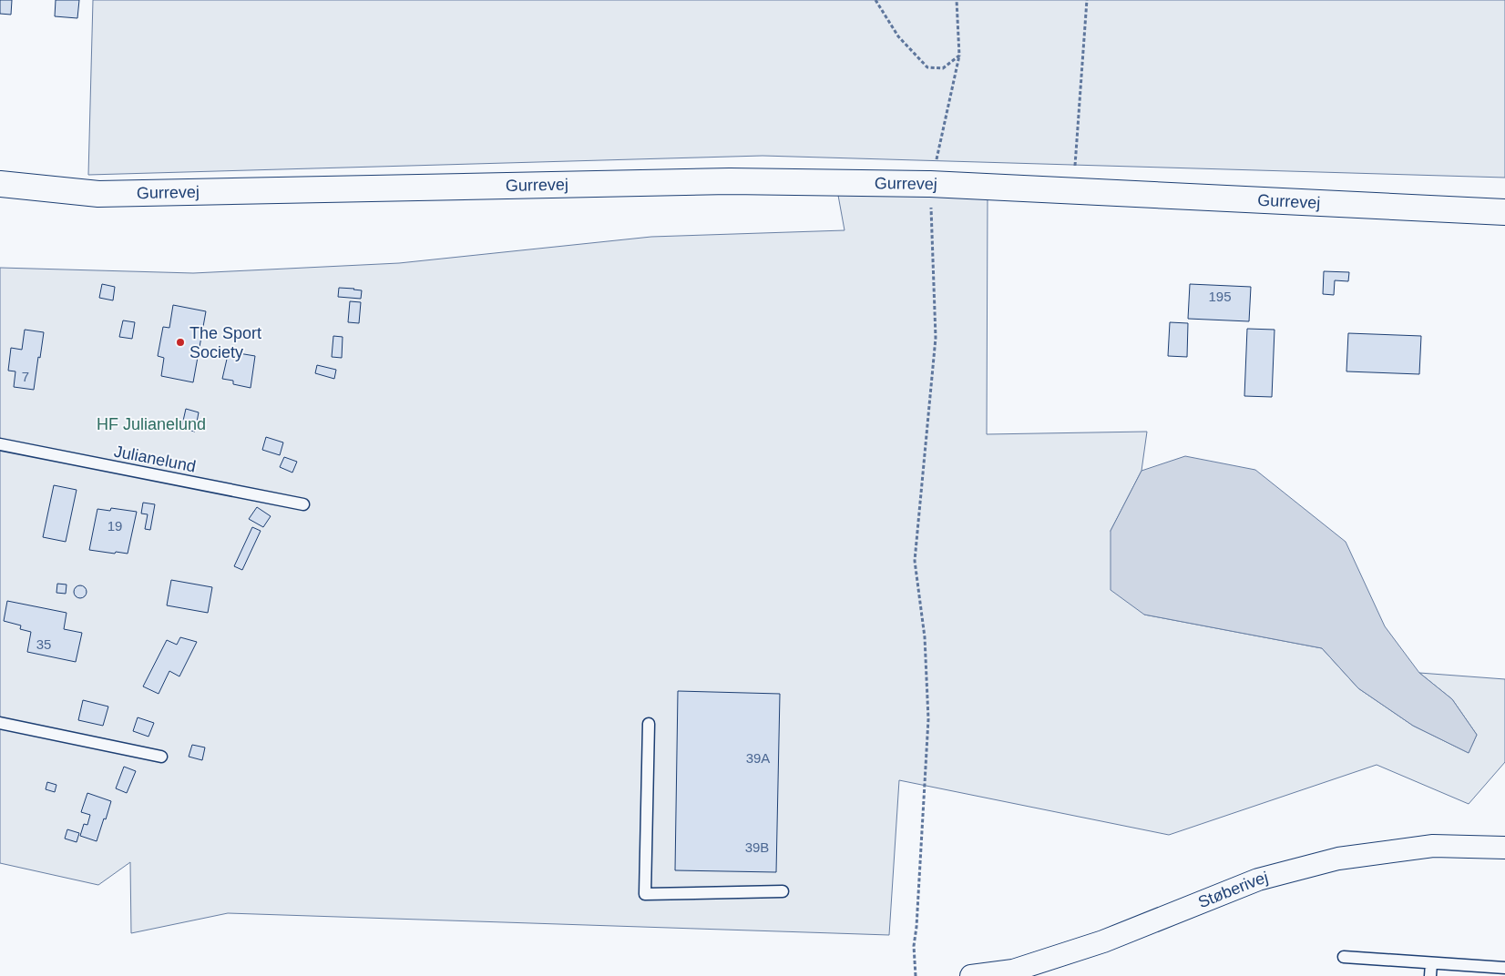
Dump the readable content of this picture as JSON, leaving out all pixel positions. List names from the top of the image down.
{
  "streets": {
    "street": ["Gurrevej", "Støberivej"],
    "lane": ["Julianelund"]
  },
  "parks": ["HF Julianelund"],
  "places": ["The Sport Society"],
  "house_numbers": [
    "195",
    "7",
    "19",
    "35",
    "39A",
    "39B"
  ]
}
